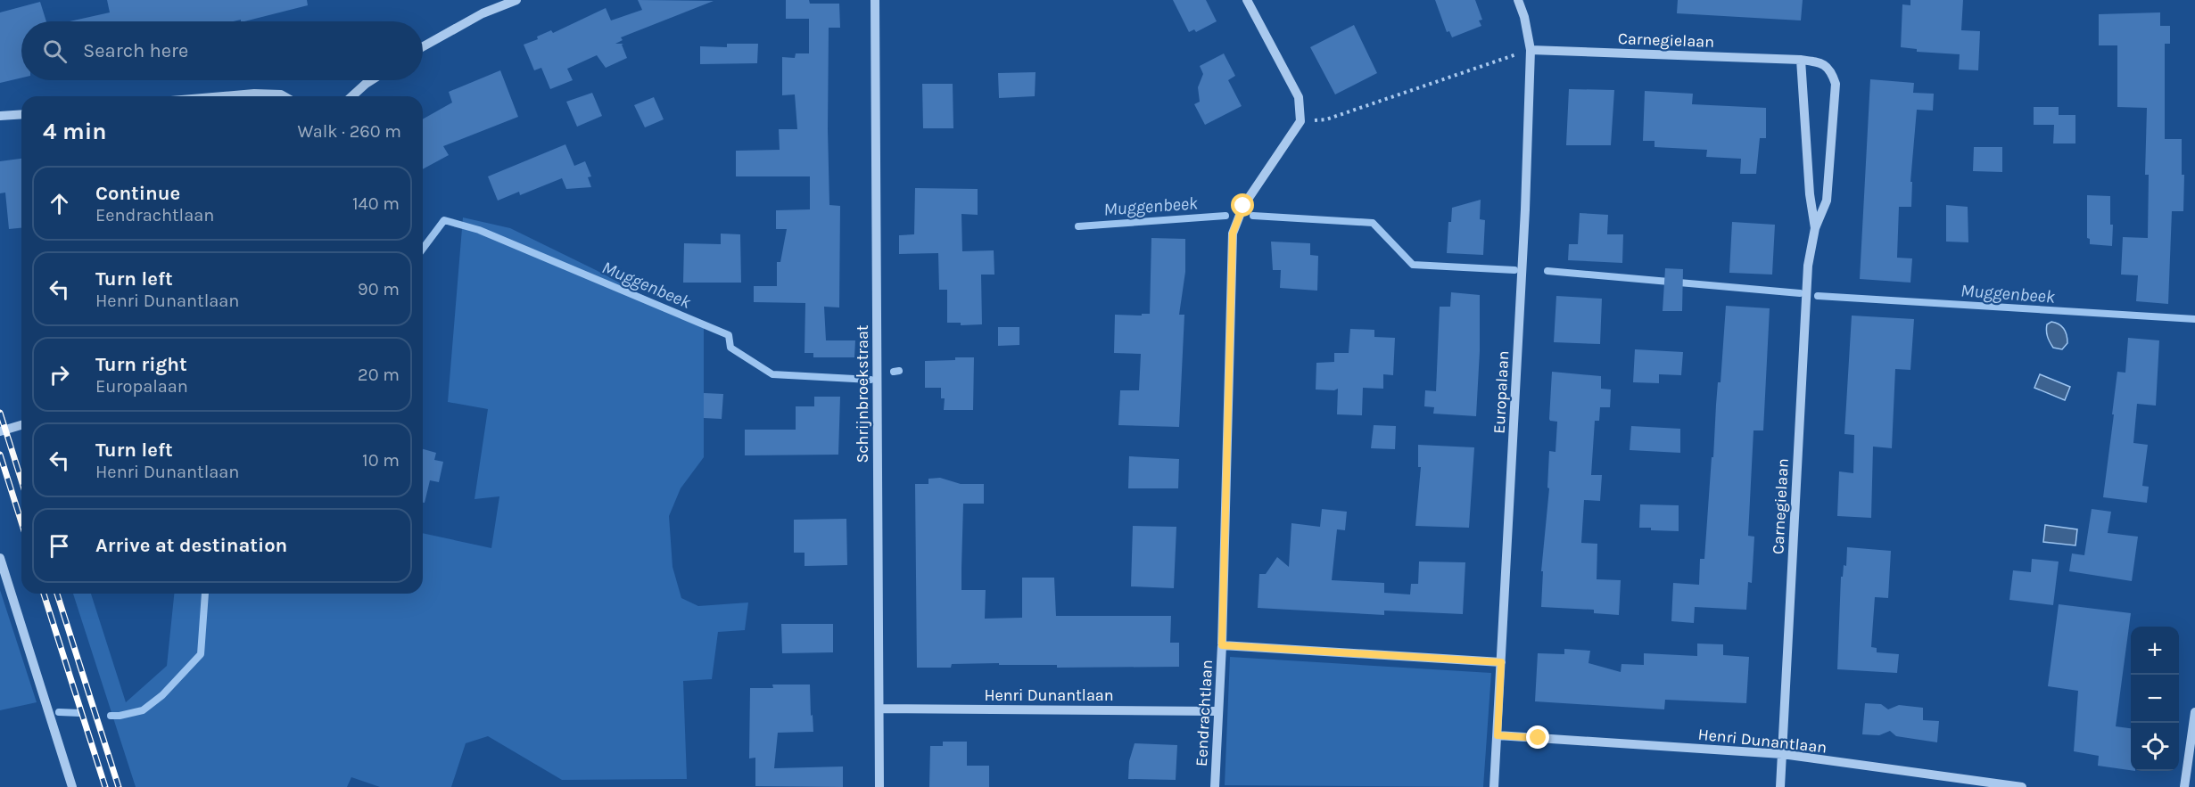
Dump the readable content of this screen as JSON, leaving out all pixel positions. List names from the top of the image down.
{
  "streets": {
    "street": [
      "Carnegielaan",
      "Europalaan",
      "Schrijnbroekstraat",
      "Henri Dunantlaan",
      "Eendrachtlaan"
    ]
  },
  "crossings": [
    ["Carnegielaan", "Europalaan"],
    ["Carnegielaan", "Henri Dunantlaan"],
    ["Europalaan", "Henri Dunantlaan"],
    ["Schrijnbroekstraat", "Henri Dunantlaan"],
    ["Henri Dunantlaan", "Eendrachtlaan"]
  ],
  "water": ["Muggenbeek"],
  "page": {
    "search": "Search here",
    "heading": ["4 min", "Walk · 260 m"],
    "list": [
      ["Continue", "Eendrachtlaan", "140 m"],
      ["Turn left", "Henri Dunantlaan", "90 m"],
      ["Turn right", "Europalaan", "20 m"],
      ["Turn left", "Henri Dunantlaan", "10 m"],
      "Arrive at destination"
    ],
    "map_buttons": ["+", "−"]
  }
}
